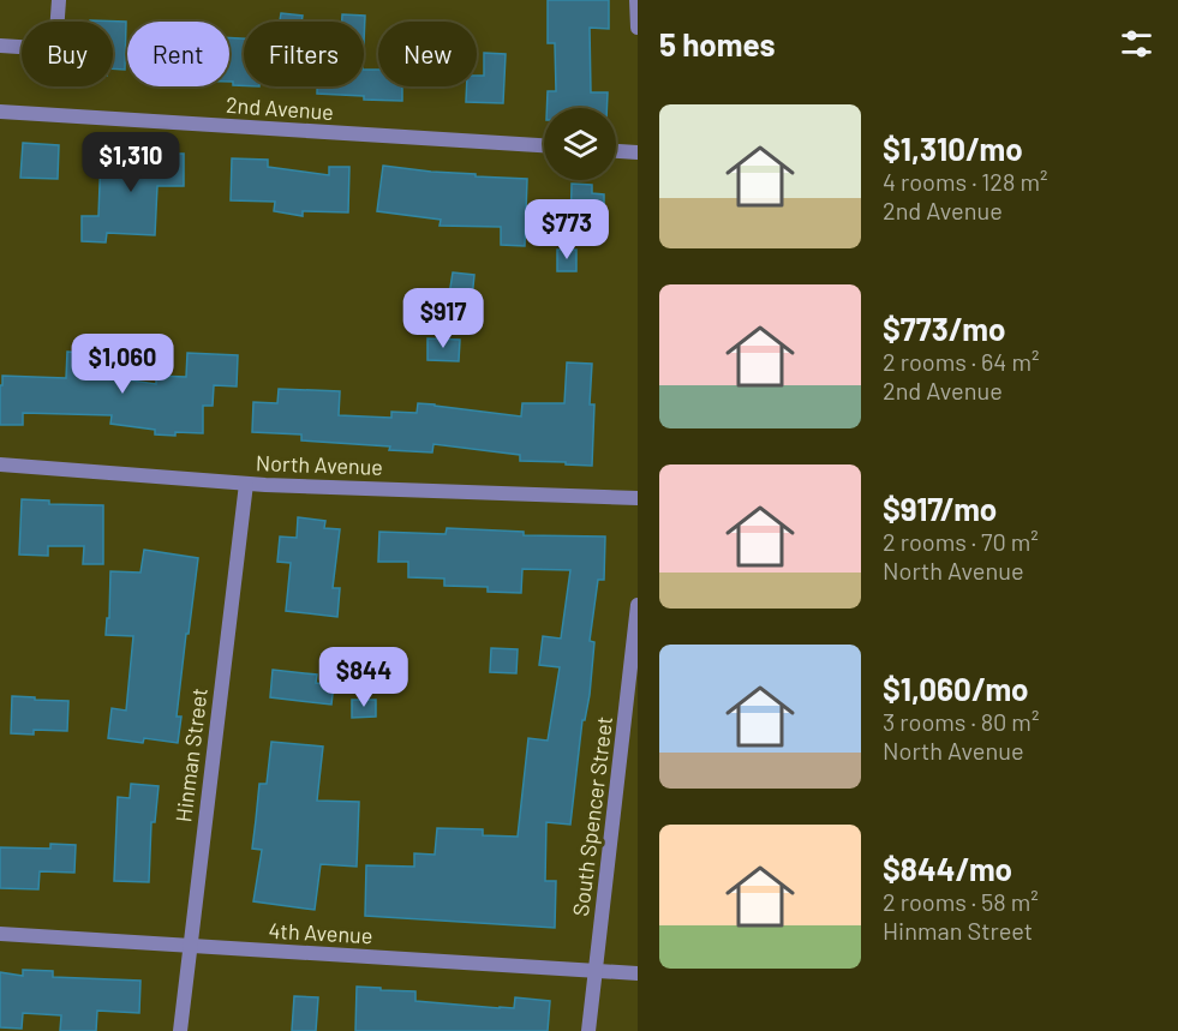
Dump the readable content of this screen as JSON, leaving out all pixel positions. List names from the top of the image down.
{
  "streets": {
    "street": [
      "2nd Avenue",
      "North Avenue",
      "Hinman Street",
      "South Spencer Street",
      "4th Avenue"
    ]
  },
  "crossings": [
    ["North Avenue", "Hinman Street"],
    ["Hinman Street", "4th Avenue"],
    ["South Spencer Street", "4th Avenue"]
  ],
  "page": {
    "heading": "5 homes",
    "chip": [
      "Buy",
      "Rent",
      "Filters",
      "New"
    ],
    "list": [
      {
        "name": "$1,310/mo",
        "note": "4 rooms · 128 m² · 2nd Avenue"
      },
      {
        "name": "$773/mo",
        "note": "2 rooms · 64 m² · 2nd Avenue"
      },
      {
        "name": "$917/mo",
        "note": "2 rooms · 70 m² · North Avenue"
      },
      {
        "name": "$1,060/mo",
        "note": "3 rooms · 80 m² · North Avenue"
      },
      {
        "name": "$844/mo",
        "note": "2 rooms · 58 m² · Hinman Street"
      }
    ],
    "price": [
      "$1,310",
      "$773",
      "$917",
      "$1,060",
      "$844"
    ]
  }
}
